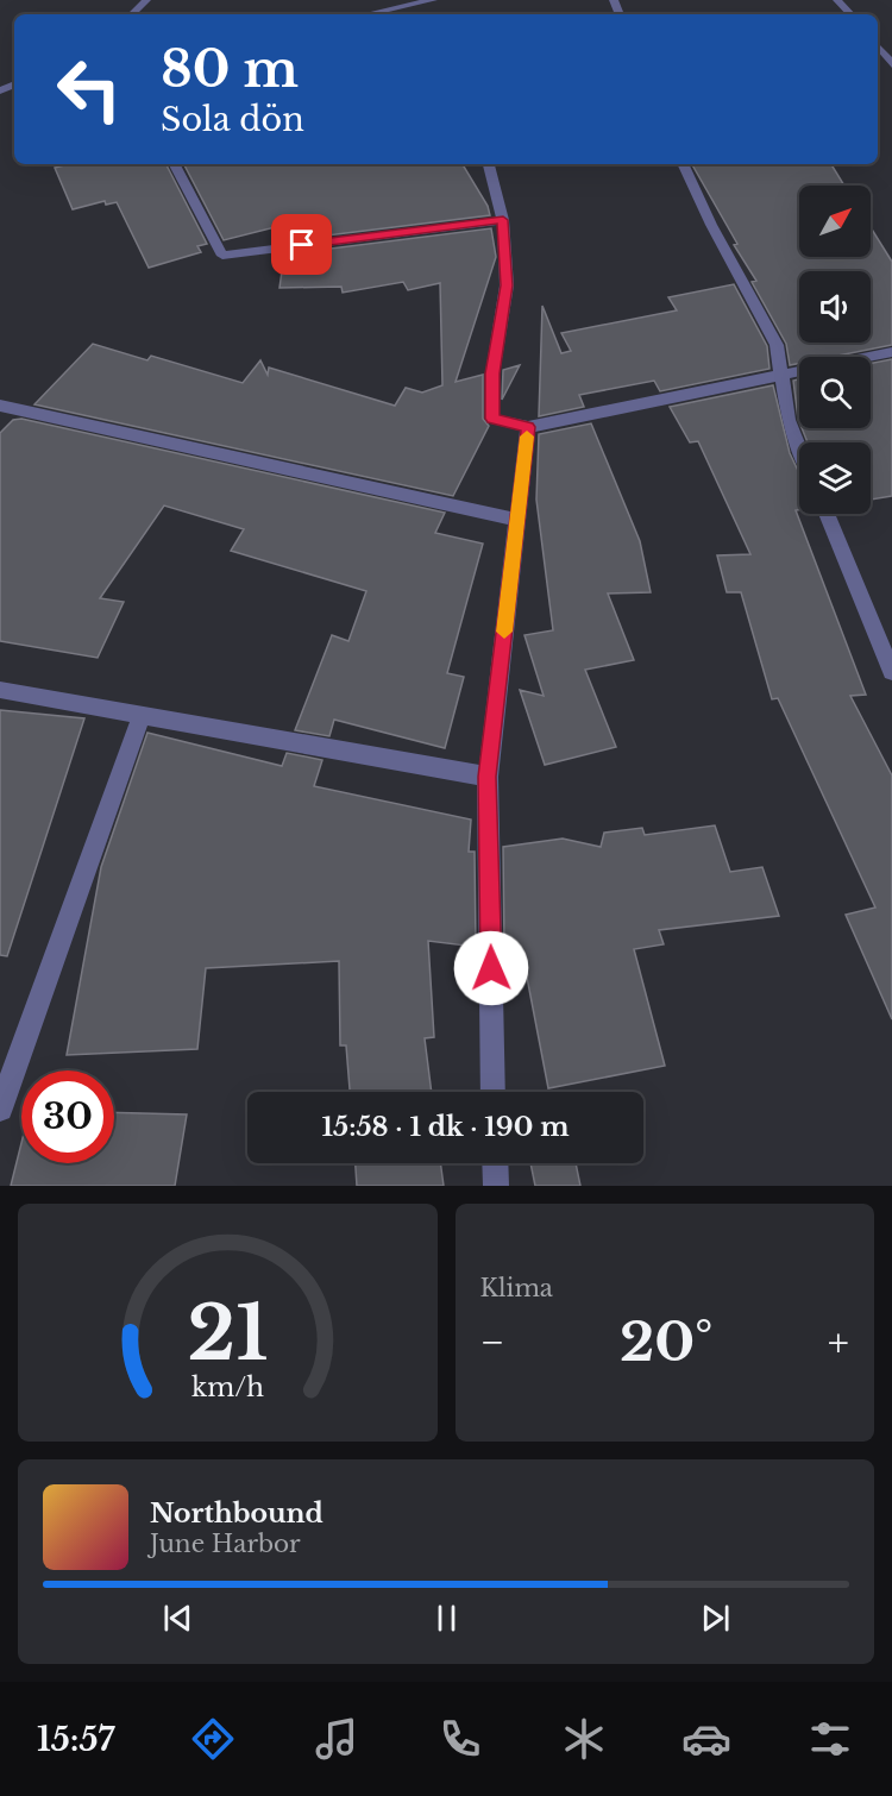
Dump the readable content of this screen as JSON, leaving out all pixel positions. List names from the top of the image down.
{
  "north": "top right",
  "page": {
    "turn": ["80 m", "Sola dön"],
    "limit": "30",
    "trip": "15:58 · 1 dk · 190 m",
    "tile": "Klima",
    "heat": ["−", "20°", "+"],
    "song": ["Northbound", "June Harbor"],
    "tabs": "15:57",
    "gauge": ["21", "km/h"]
  }
}
